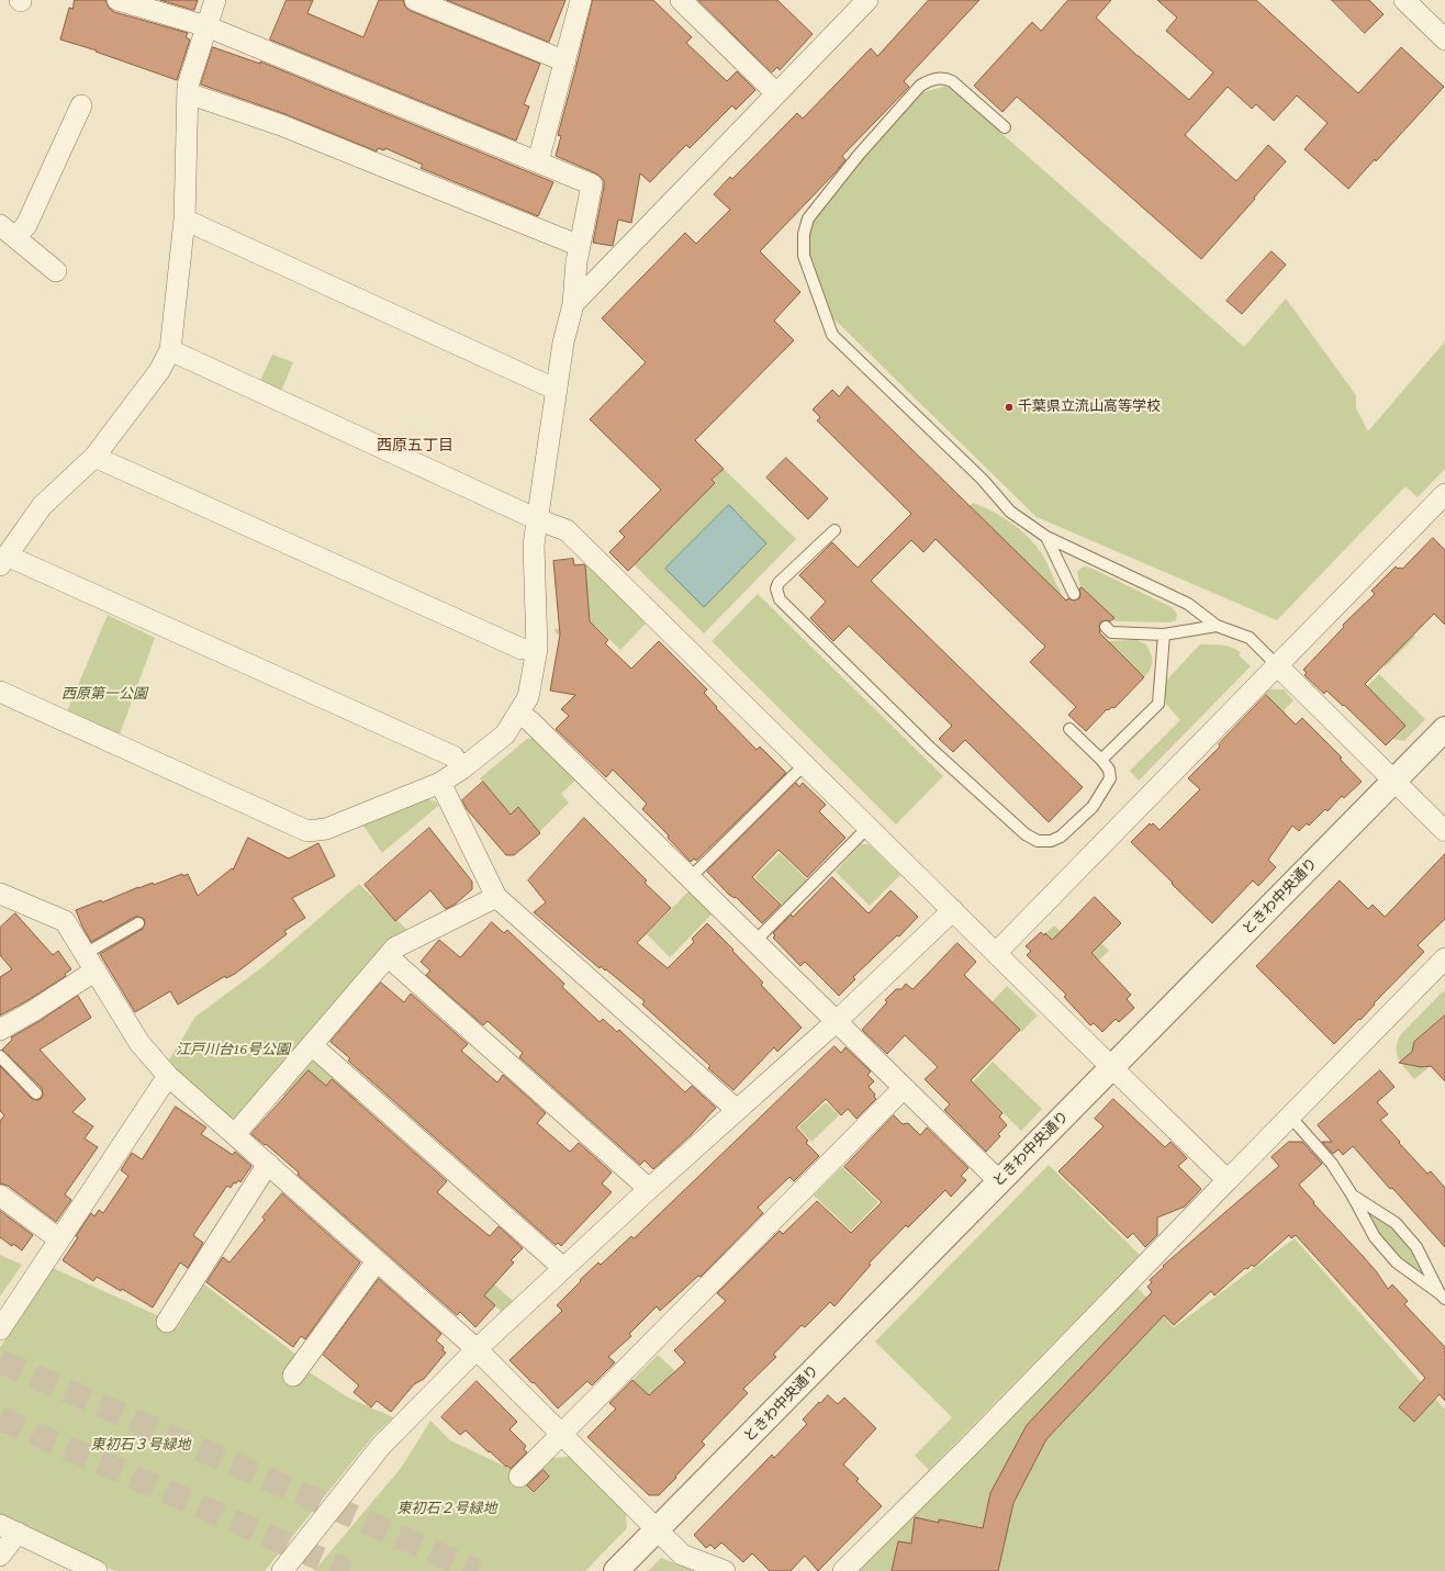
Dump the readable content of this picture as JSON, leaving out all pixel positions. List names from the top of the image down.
{
  "streets": {
    "street": ["ときわ中央通り"]
  },
  "districts": ["西原五丁目"],
  "parks": [
    "西原第一公園",
    "江戸川台16号公園",
    "東初石３号緑地",
    "東初石２号緑地"
  ],
  "places": ["千葉県立流山高等学校"]
}
